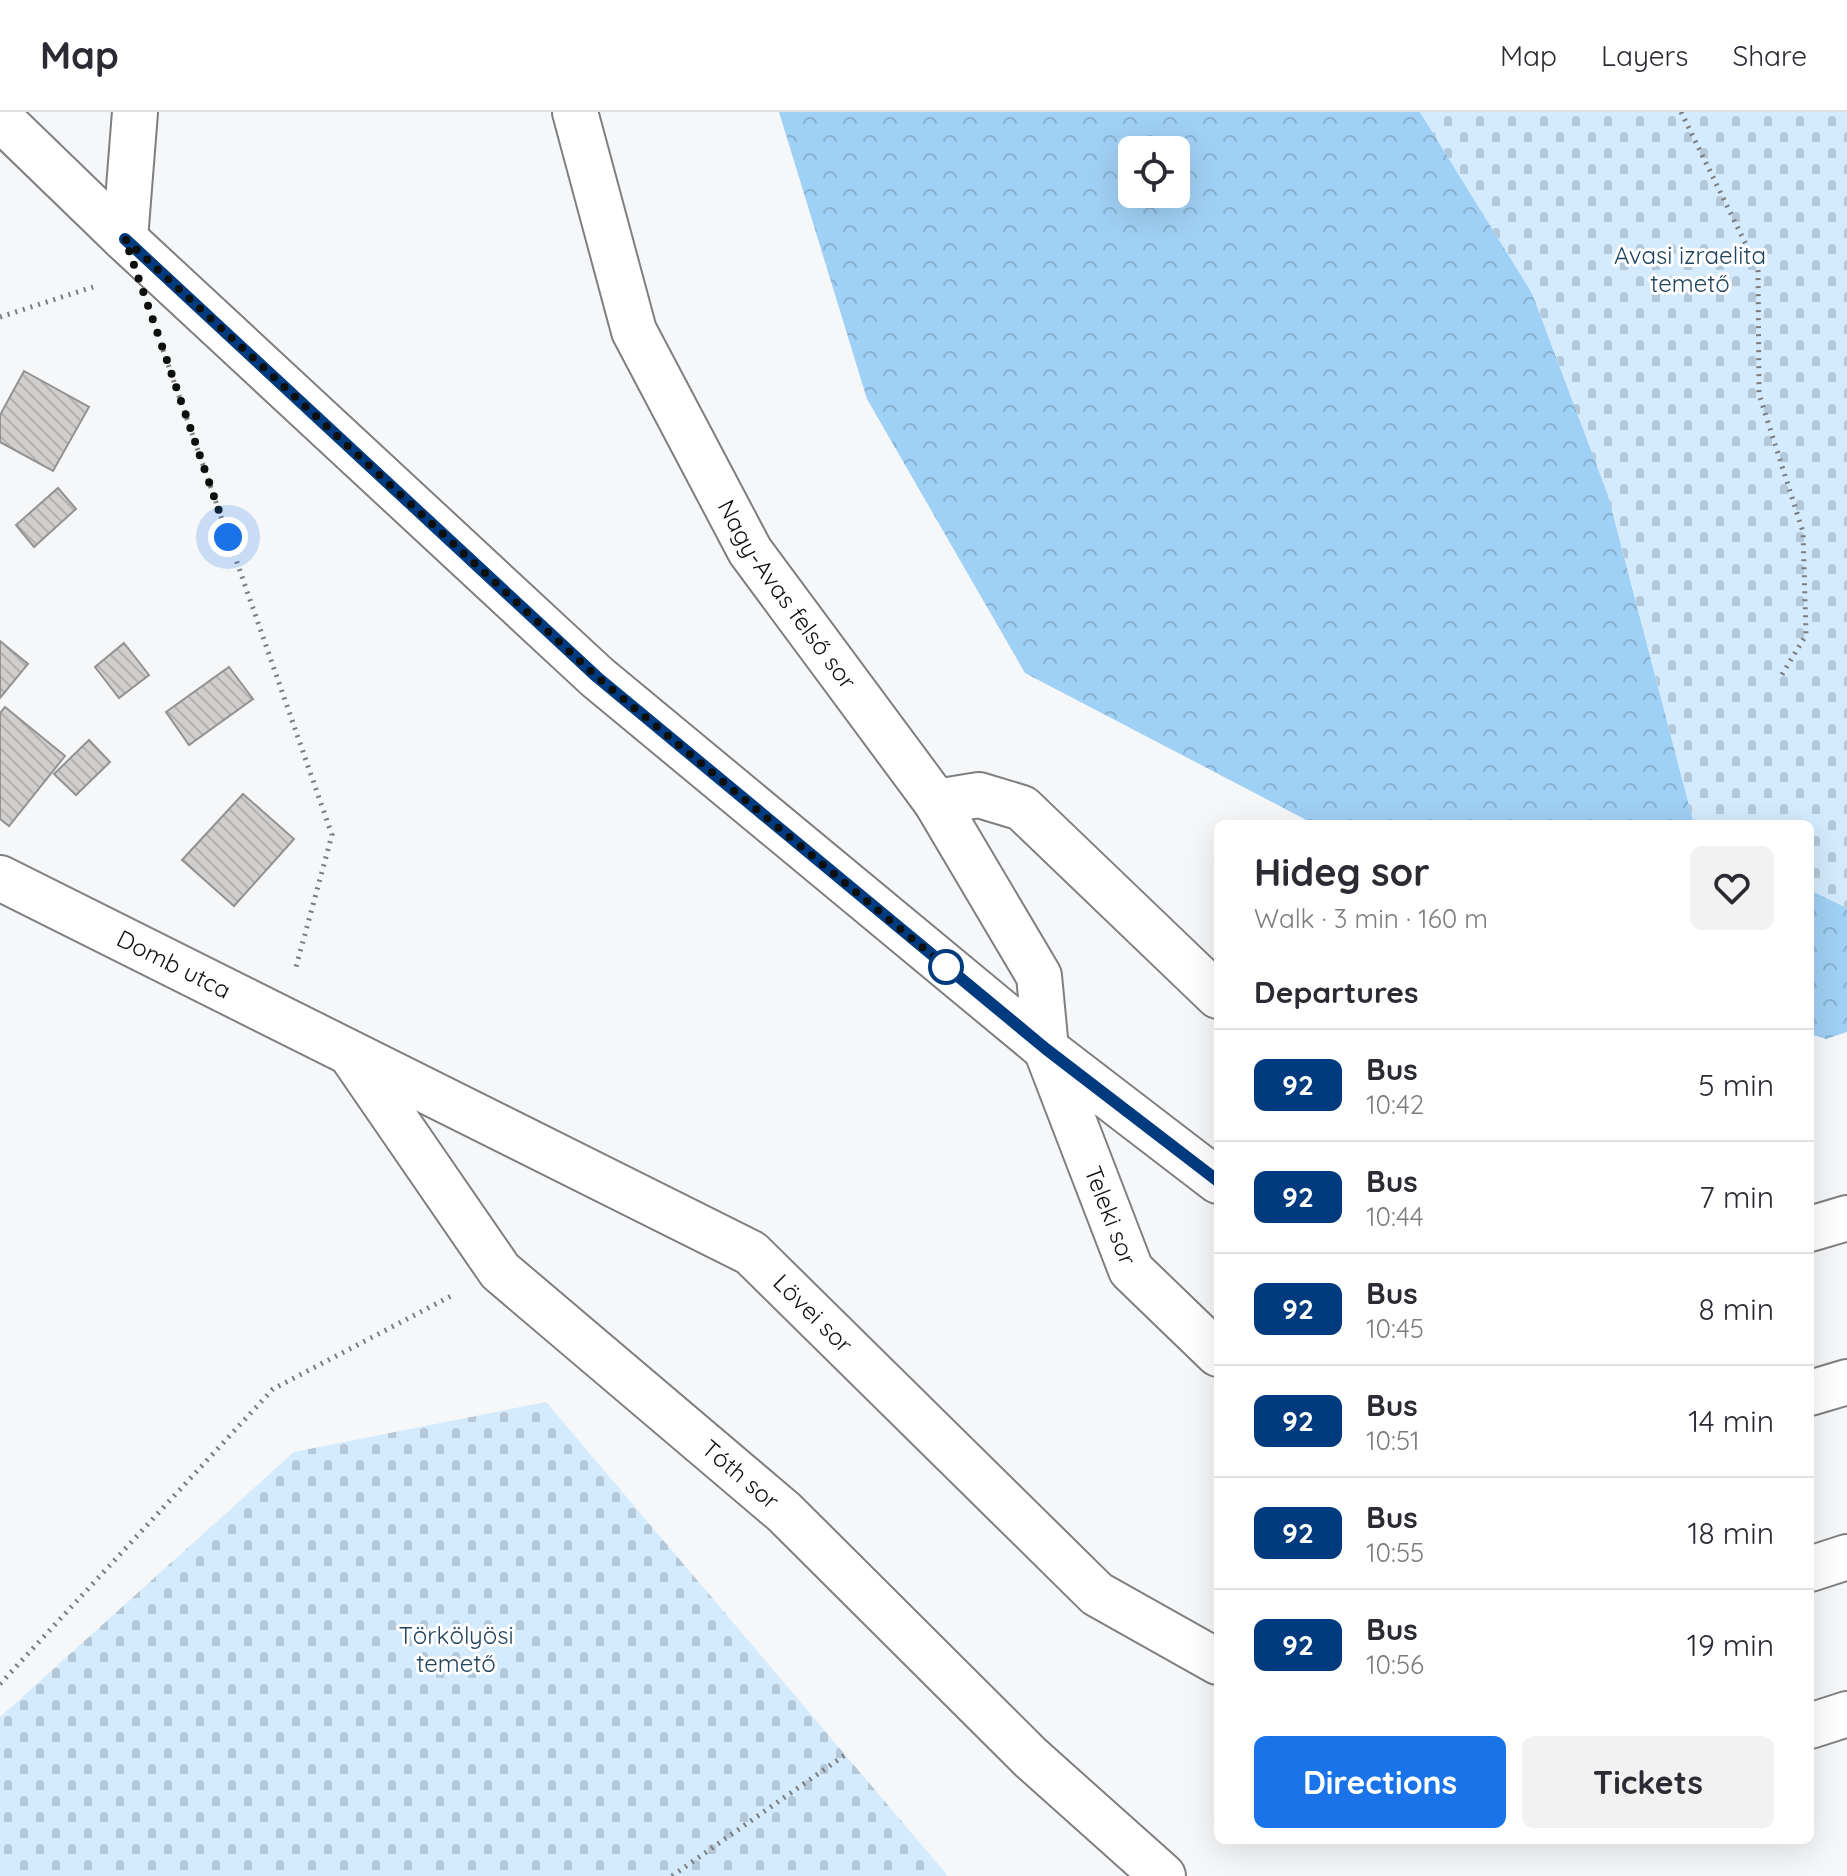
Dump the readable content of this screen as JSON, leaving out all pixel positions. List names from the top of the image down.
{
  "streets": {
    "street": [
      "Nagy-Avas felső sor",
      "Domb utca",
      "Teleki sor",
      "Lövei sor",
      "Tóth sor"
    ]
  },
  "crossings": [
    ["Nagy-Avas felső sor", "Teleki sor"],
    ["Domb utca", "Lövei sor"],
    ["Domb utca", "Tóth sor"],
    ["Lövei sor", "Tóth sor"]
  ],
  "parks": ["Avasi izraelita temető", "Törkölyösi temető"],
  "lines": ["bus line 92"],
  "page": {
    "header": "Map",
    "nav": ["Map", "Layers", "Share"],
    "heading": [
      ["Hideg sor", "Walk · 3 min · 160 m"],
      "Departures"
    ],
    "list": [
      {
        "mark": "92",
        "name": "Bus",
        "note": "10:42",
        "value": "5 min"
      },
      {
        "mark": "92",
        "name": "Bus",
        "note": "10:44",
        "value": "7 min"
      },
      {
        "mark": "92",
        "name": "Bus",
        "note": "10:45",
        "value": "8 min"
      },
      {
        "mark": "92",
        "name": "Bus",
        "note": "10:51",
        "value": "14 min"
      },
      {
        "mark": "92",
        "name": "Bus",
        "note": "10:55",
        "value": "18 min"
      },
      {
        "mark": "92",
        "name": "Bus",
        "note": "10:56",
        "value": "19 min"
      }
    ],
    "buttons": ["Directions", "Tickets"]
  }
}
